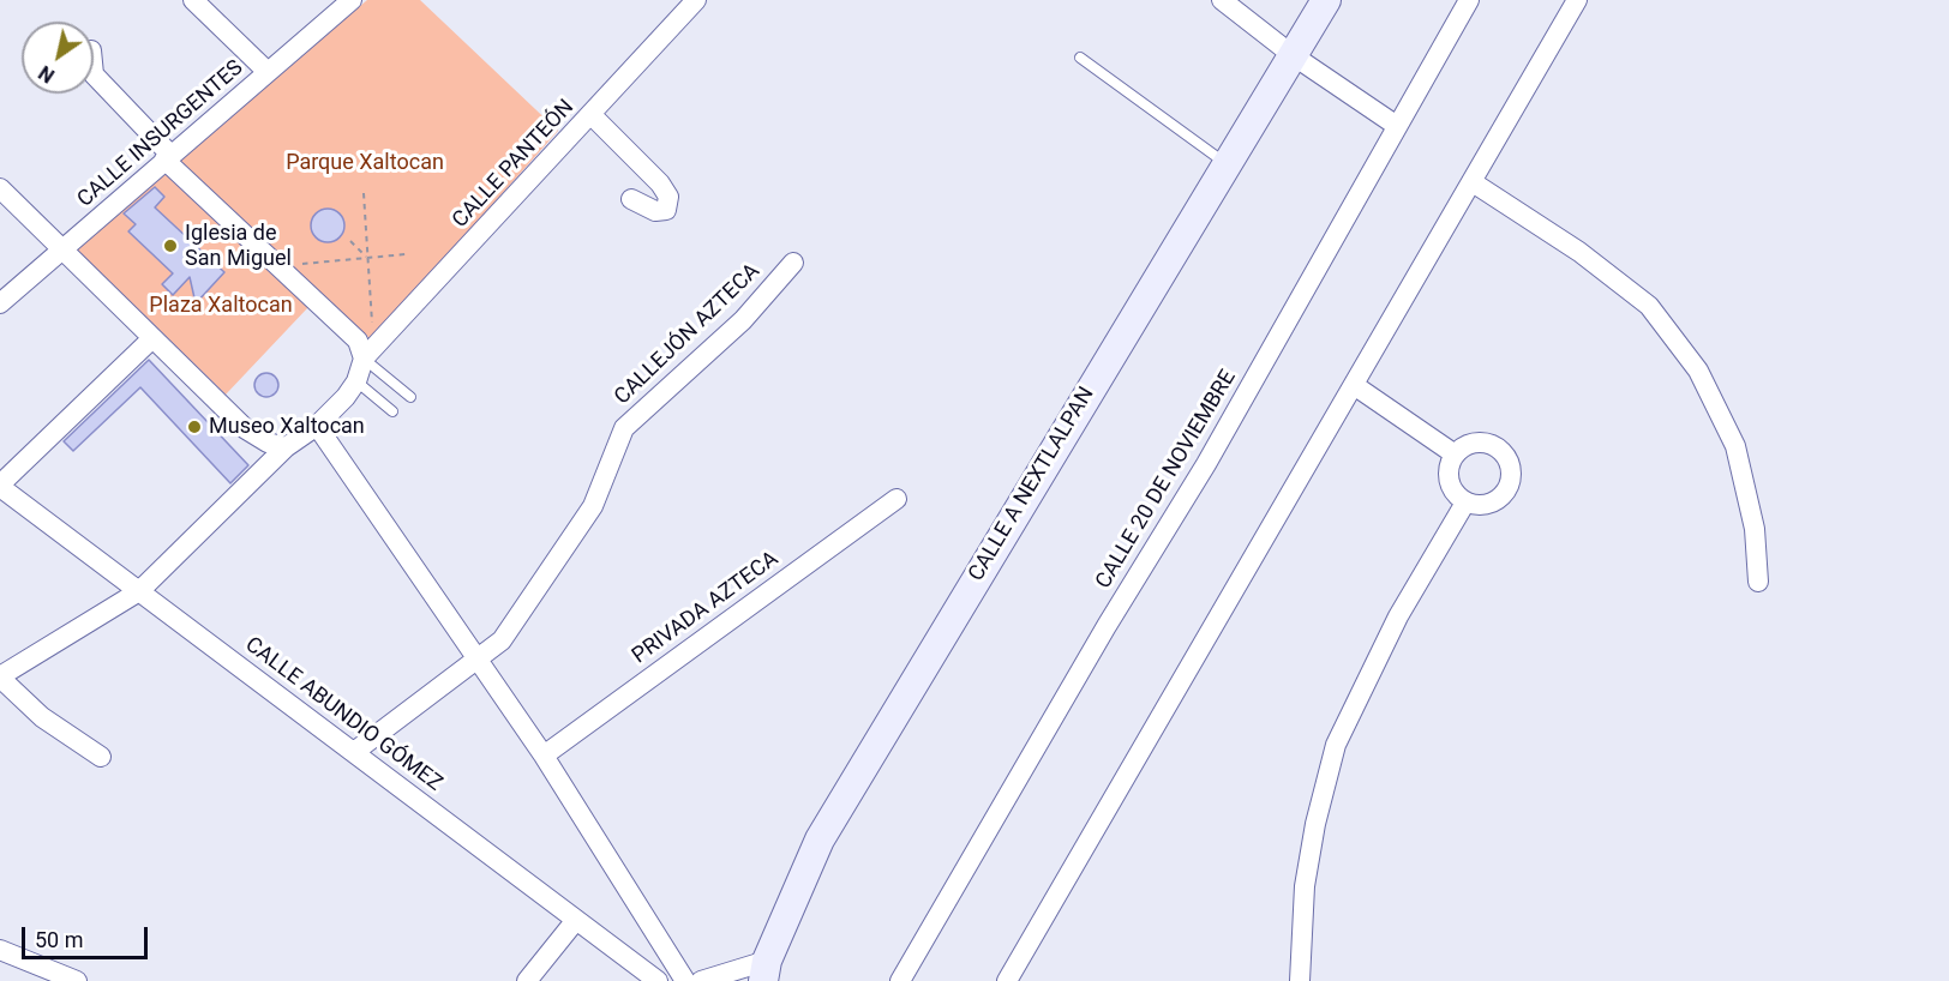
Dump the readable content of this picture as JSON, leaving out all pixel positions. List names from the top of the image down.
{
  "streets": {
    "main road": ["CALLE A NEXTLALPAN"],
    "street": [
      "CALLE INSURGENTES",
      "CALLE PANTEÓN",
      "CALLEJÓN AZTECA",
      "CALLE 20 DE NOVIEMBRE",
      "PRIVADA AZTECA",
      "CALLE ABUNDIO GÓMEZ"
    ]
  },
  "crossings": [
    ["CALLEJÓN AZTECA", "CALLE ABUNDIO GÓMEZ"]
  ],
  "parks": ["Parque Xaltocan", "Plaza Xaltocan"],
  "places": ["Iglesia de San Miguel", "Museo Xaltocan"],
  "scale_bar": "50 m",
  "north": "bottom left"
}
